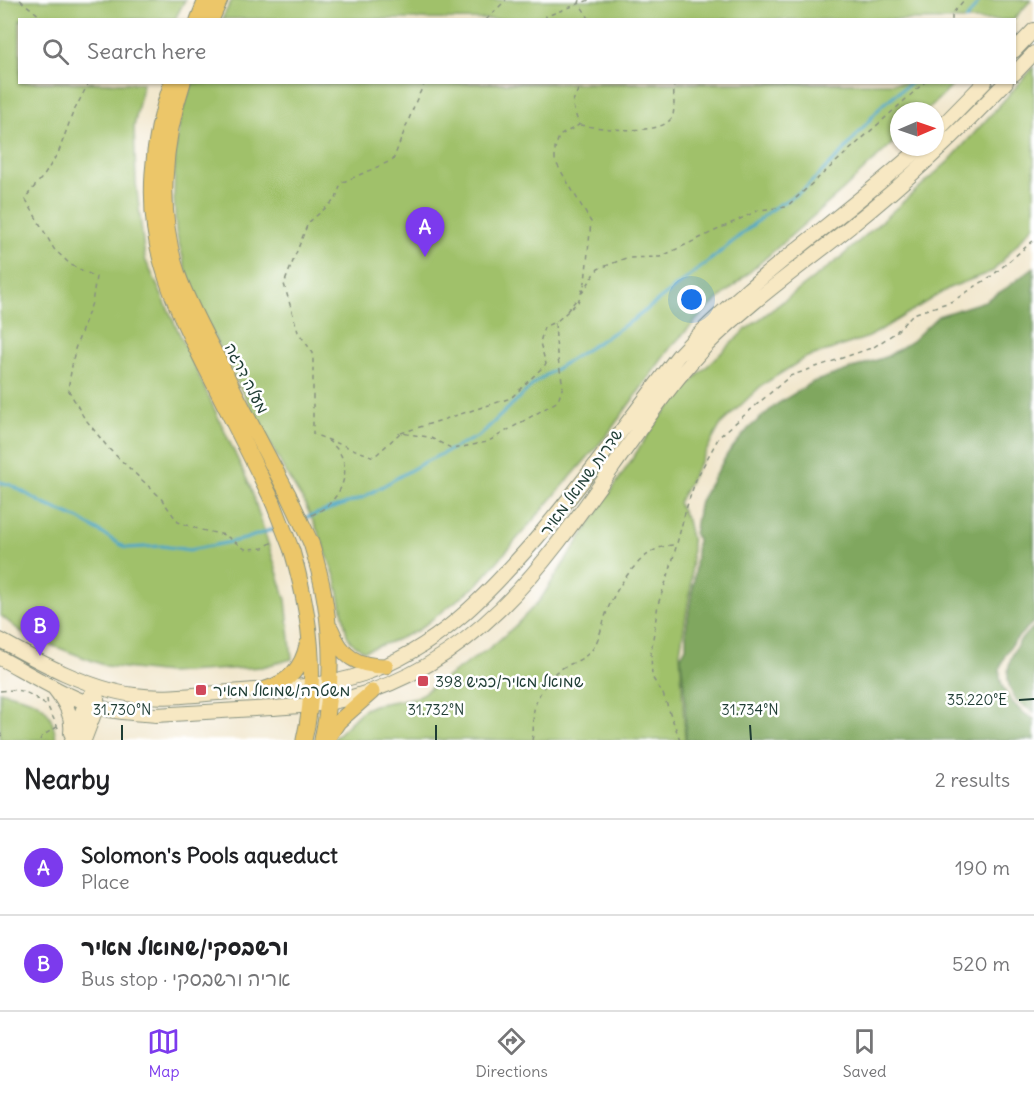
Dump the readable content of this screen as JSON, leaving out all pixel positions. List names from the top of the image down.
{
  "streets": {
    "main road": ["מעלה דרגה", "שדרות שמואל מאיר"]
  },
  "crossings": [
    ["מעלה דרגה", "שדרות שמואל מאיר"]
  ],
  "places": {
    "transit": ["שמואל מאיר/כביש 398", "משטרה/שמואל מאיר"]
  },
  "north": "right",
  "page": {
    "search": "Search here",
    "pins": ["A", "B"],
    "heading": ["Nearby", "2 results"],
    "list": [
      {
        "mark": "A",
        "name": "Solomon's Pools aqueduct",
        "note": "Place",
        "value": "190 m"
      },
      {
        "mark": "B",
        "name": "ורשבסקי/שמואל מאיר",
        "note": "Bus stop · אריה ורשבסקי",
        "value": "520 m"
      }
    ],
    "nav": ["Map", "Directions", "Saved"]
  },
  "coordinates": [
    "35.220°E",
    "31.730°N",
    "31.732°N",
    "31.734°N"
  ]
}
